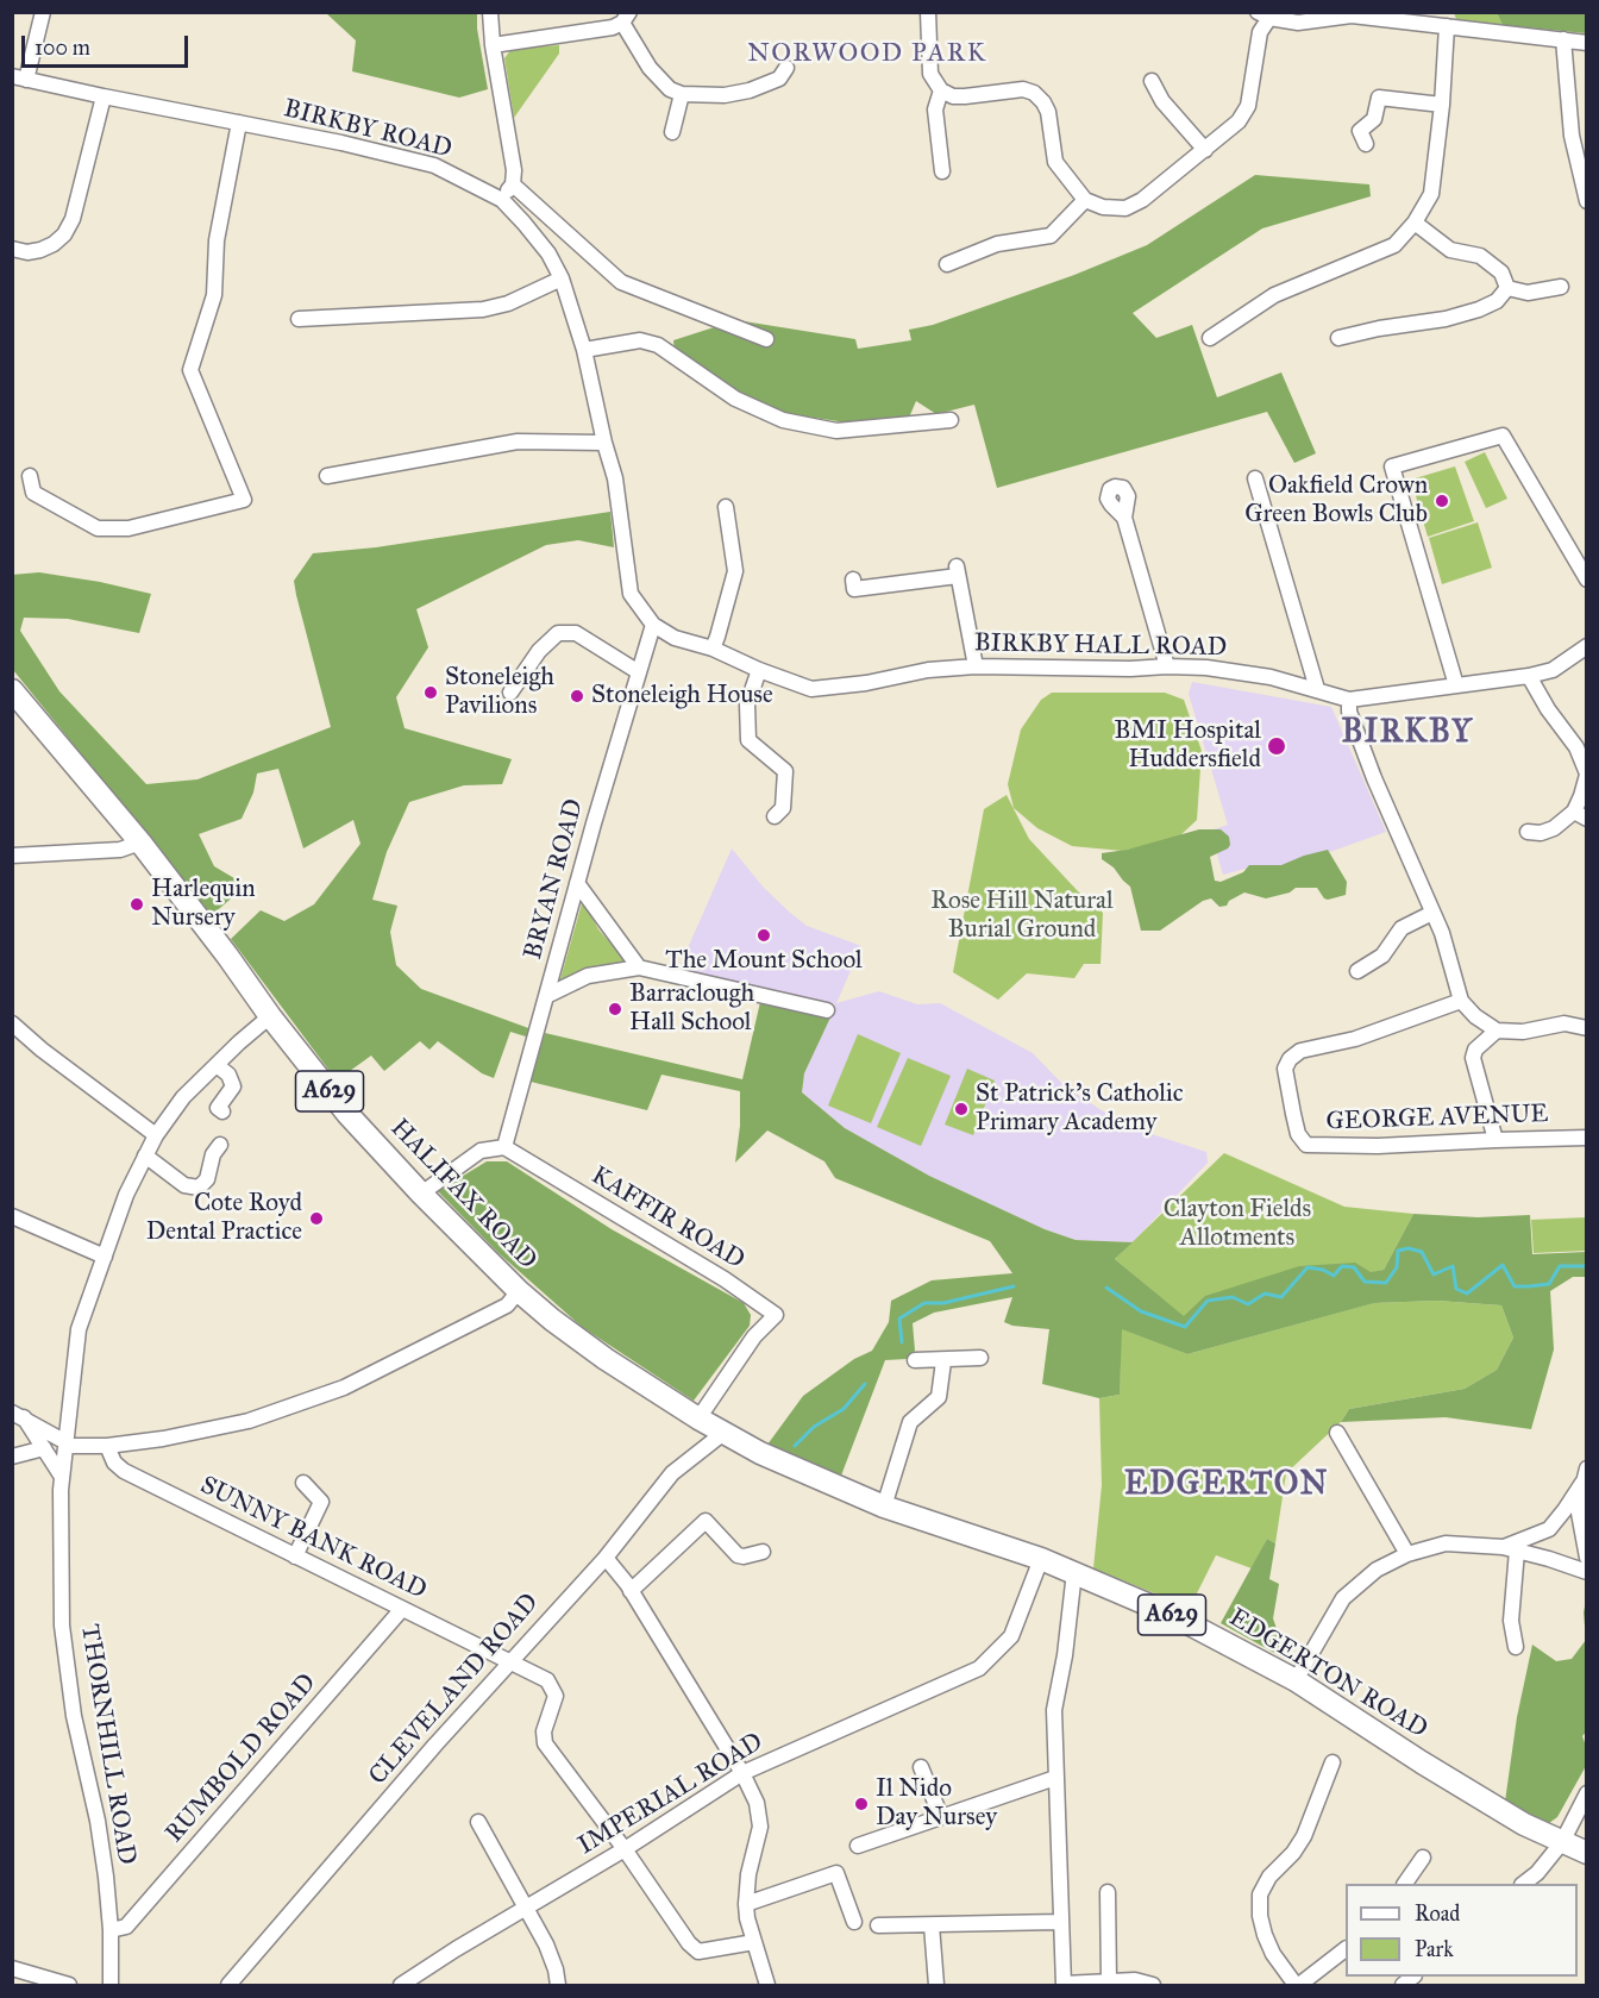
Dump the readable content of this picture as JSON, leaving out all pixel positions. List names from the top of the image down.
{
  "streets": {
    "highway": ["A629", "HALIFAX ROAD", "EDGERTON ROAD"],
    "street": [
      "BIRKBY ROAD",
      "BIRKBY HALL ROAD",
      "BRYAN ROAD",
      "GEORGE AVENUE",
      "KAFFIR ROAD",
      "SUNNY BANK ROAD",
      "CLEVELAND ROAD",
      "THORNHILL ROAD",
      "RUMBOLD ROAD",
      "IMPERIAL ROAD"
    ]
  },
  "crossings": [
    ["BIRKBY ROAD", "BIRKBY HALL ROAD"],
    ["BIRKBY HALL ROAD", "BRYAN ROAD"],
    ["BRYAN ROAD", "KAFFIR ROAD"],
    ["A629", "EDGERTON ROAD"],
    ["HALIFAX ROAD", "KAFFIR ROAD"],
    ["HALIFAX ROAD", "EDGERTON ROAD"],
    ["HALIFAX ROAD", "CLEVELAND ROAD"],
    ["HALIFAX ROAD", "THORNHILL ROAD"],
    ["SUNNY BANK ROAD", "CLEVELAND ROAD"],
    ["SUNNY BANK ROAD", "RUMBOLD ROAD"],
    ["SUNNY BANK ROAD", "IMPERIAL ROAD"],
    ["EDGERTON ROAD", "IMPERIAL ROAD"],
    ["THORNHILL ROAD", "RUMBOLD ROAD"]
  ],
  "districts": ["NORWOOD PARK", "BIRKBY", "EDGERTON"],
  "parks": ["Rose Hill Natural Burial Ground", "Clayton Fields Allotments"],
  "places": [
    "Oakfield Crown Green Bowls Club",
    "Stoneleigh Pavilions",
    "Stoneleigh House",
    "BMI Hospital Huddersfield",
    "Harlequin Nursery",
    "The Mount School",
    "Barraclough Hall School",
    "St Patrick's Catholic Primary Academy",
    "Cote Royd Dental Practice",
    "Il Nido Day Nursey"
  ],
  "legend": ["Road", "Park"],
  "scale_bar": "100 m"
}
